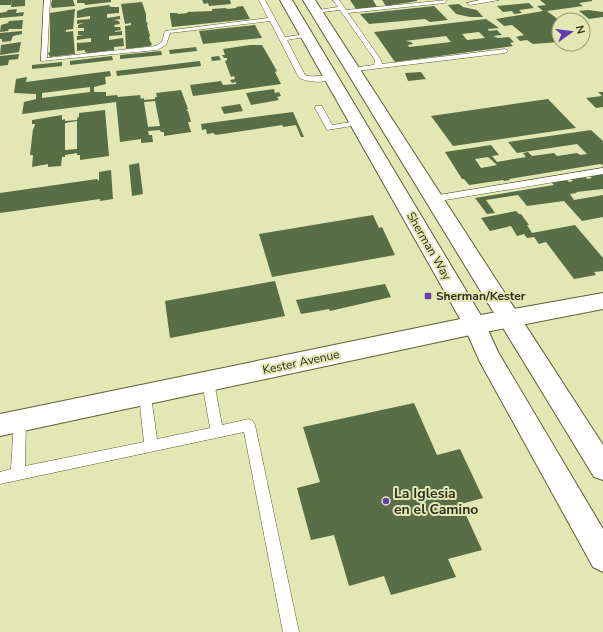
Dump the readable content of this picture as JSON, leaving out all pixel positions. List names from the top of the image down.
{
  "streets": {
    "main road": ["Sherman Way", "Kester Avenue"]
  },
  "crossings": [
    ["Sherman Way", "Kester Avenue"]
  ],
  "places": {
    "transit": ["Sherman/Kester"],
    "other": ["La Iglesia en el Camino"]
  },
  "north": "right"
}
